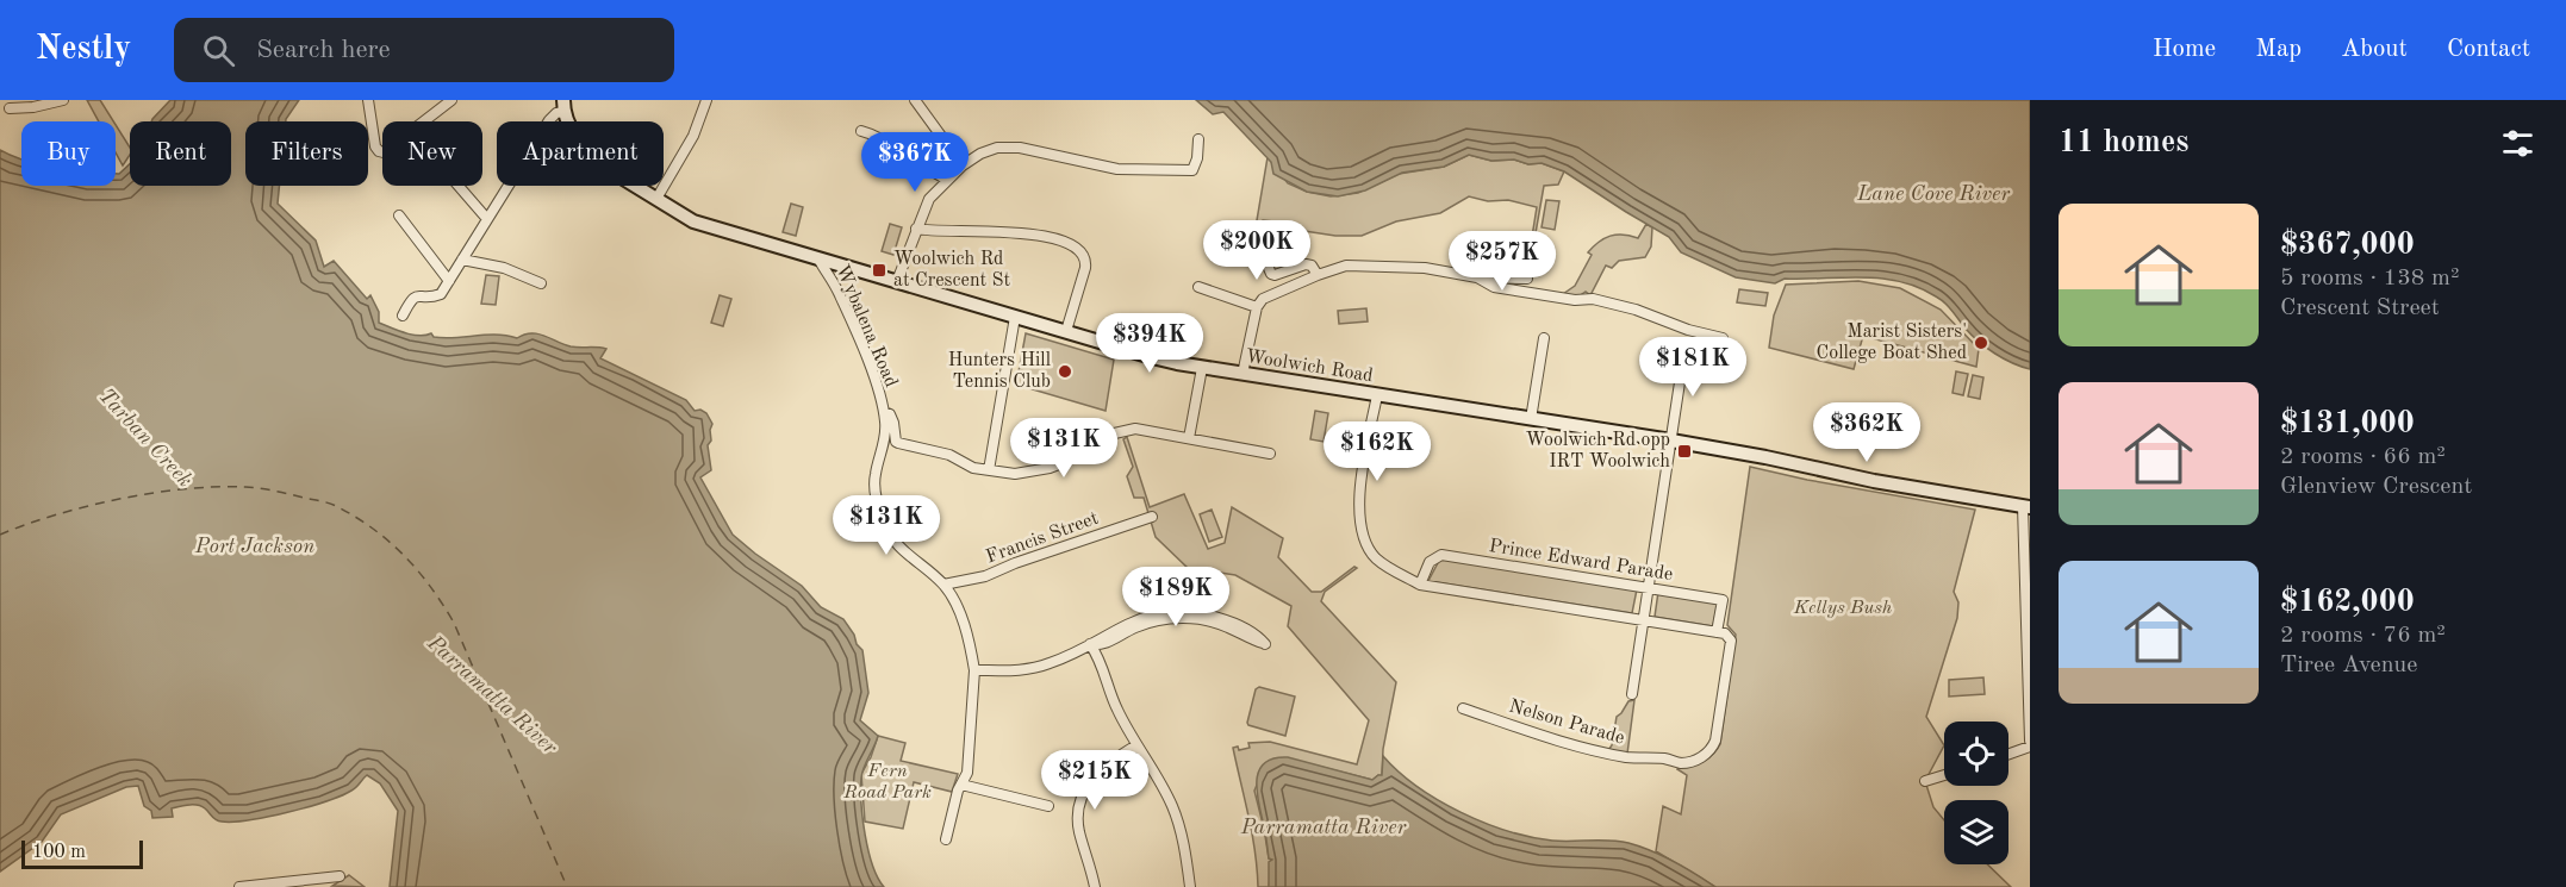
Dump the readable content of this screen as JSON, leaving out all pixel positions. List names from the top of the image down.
{
  "streets": {
    "street": [
      "Wybalena Road",
      "Woolwich Road",
      "Francis Street",
      "Prince Edward Parade",
      "Nelson Parade"
    ]
  },
  "crossings": [
    ["Wybalena Road", "Woolwich Road"],
    ["Wybalena Road", "Francis Street"],
    ["Prince Edward Parade", "Nelson Parade"]
  ],
  "water": [
    "Lane Cove River",
    "Tarban Creek",
    "Port Jackson",
    "Parramatta River"
  ],
  "parks": ["Kellys Bush", "Fern Road Park"],
  "places": {
    "transit": ["Woolwich Rd at Crescent St", "Woolwich Rd opp IRT Woolwich"],
    "other": ["Marist Sisters' College Boat Shed", "Hunters Hill Tennis Club"]
  },
  "scale_bar": "100 m",
  "page": {
    "header": "Nestly",
    "search": "Search here",
    "nav": [
      "Home",
      "Map",
      "About",
      "Contact"
    ],
    "heading": "11 homes",
    "chip": [
      "Buy",
      "Rent",
      "Filters",
      "New",
      "Apartment"
    ],
    "price": [
      "$367K",
      "$200K",
      "$257K",
      "$394K",
      "$181K",
      "$362K",
      "$131K",
      "$162K",
      "$131K",
      "$189K",
      "$215K"
    ],
    "list": [
      {
        "name": "$367,000",
        "note": "5 rooms · 138 m² · Crescent Street"
      },
      {
        "name": "$131,000",
        "note": "2 rooms · 66 m² · Glenview Crescent"
      },
      {
        "name": "$162,000",
        "note": "2 rooms · 76 m² · Tiree Avenue"
      }
    ],
    "scale": "100 m"
  }
}
